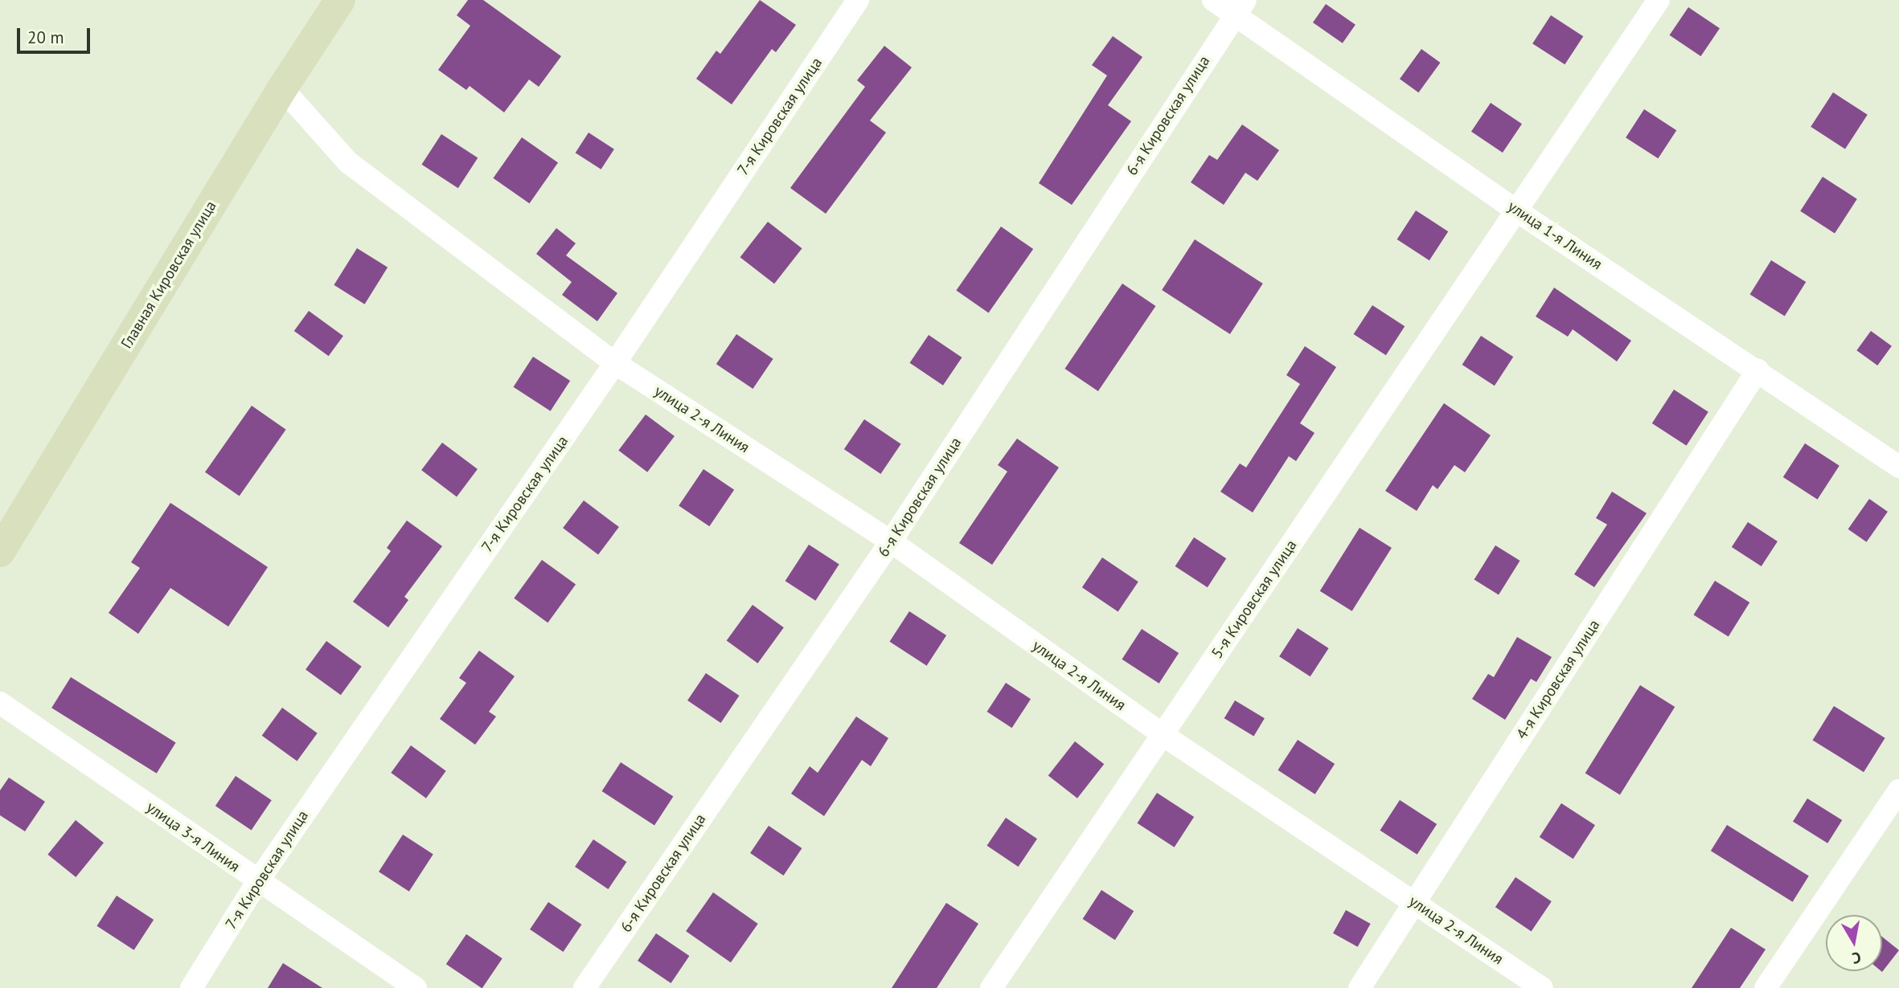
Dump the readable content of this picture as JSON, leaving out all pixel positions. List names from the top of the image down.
{
  "streets": {
    "main road": ["Главная Кировская улица"],
    "street": [
      "6-я Кировская улица",
      "7-я Кировская улица",
      "улица 1-я Линия",
      "улица 2-я Линия",
      "5-я Кировская улица",
      "4-я Кировская улица",
      "улица 3-я Линия"
    ]
  },
  "crossings": [
    ["6-я Кировская улица", "улица 1-я Линия"],
    ["6-я Кировская улица", "улица 2-я Линия"],
    ["7-я Кировская улица", "улица 2-я Линия"],
    ["7-я Кировская улица", "улица 3-я Линия"],
    ["улица 1-я Линия", "5-я Кировская улица"],
    ["улица 1-я Линия", "4-я Кировская улица"],
    ["Главная Кировская улица", "улица 2-я Линия"],
    ["улица 2-я Линия", "5-я Кировская улица"],
    ["улица 2-я Линия", "4-я Кировская улица"]
  ],
  "scale_bar": "20 m",
  "north": "bottom"
}
